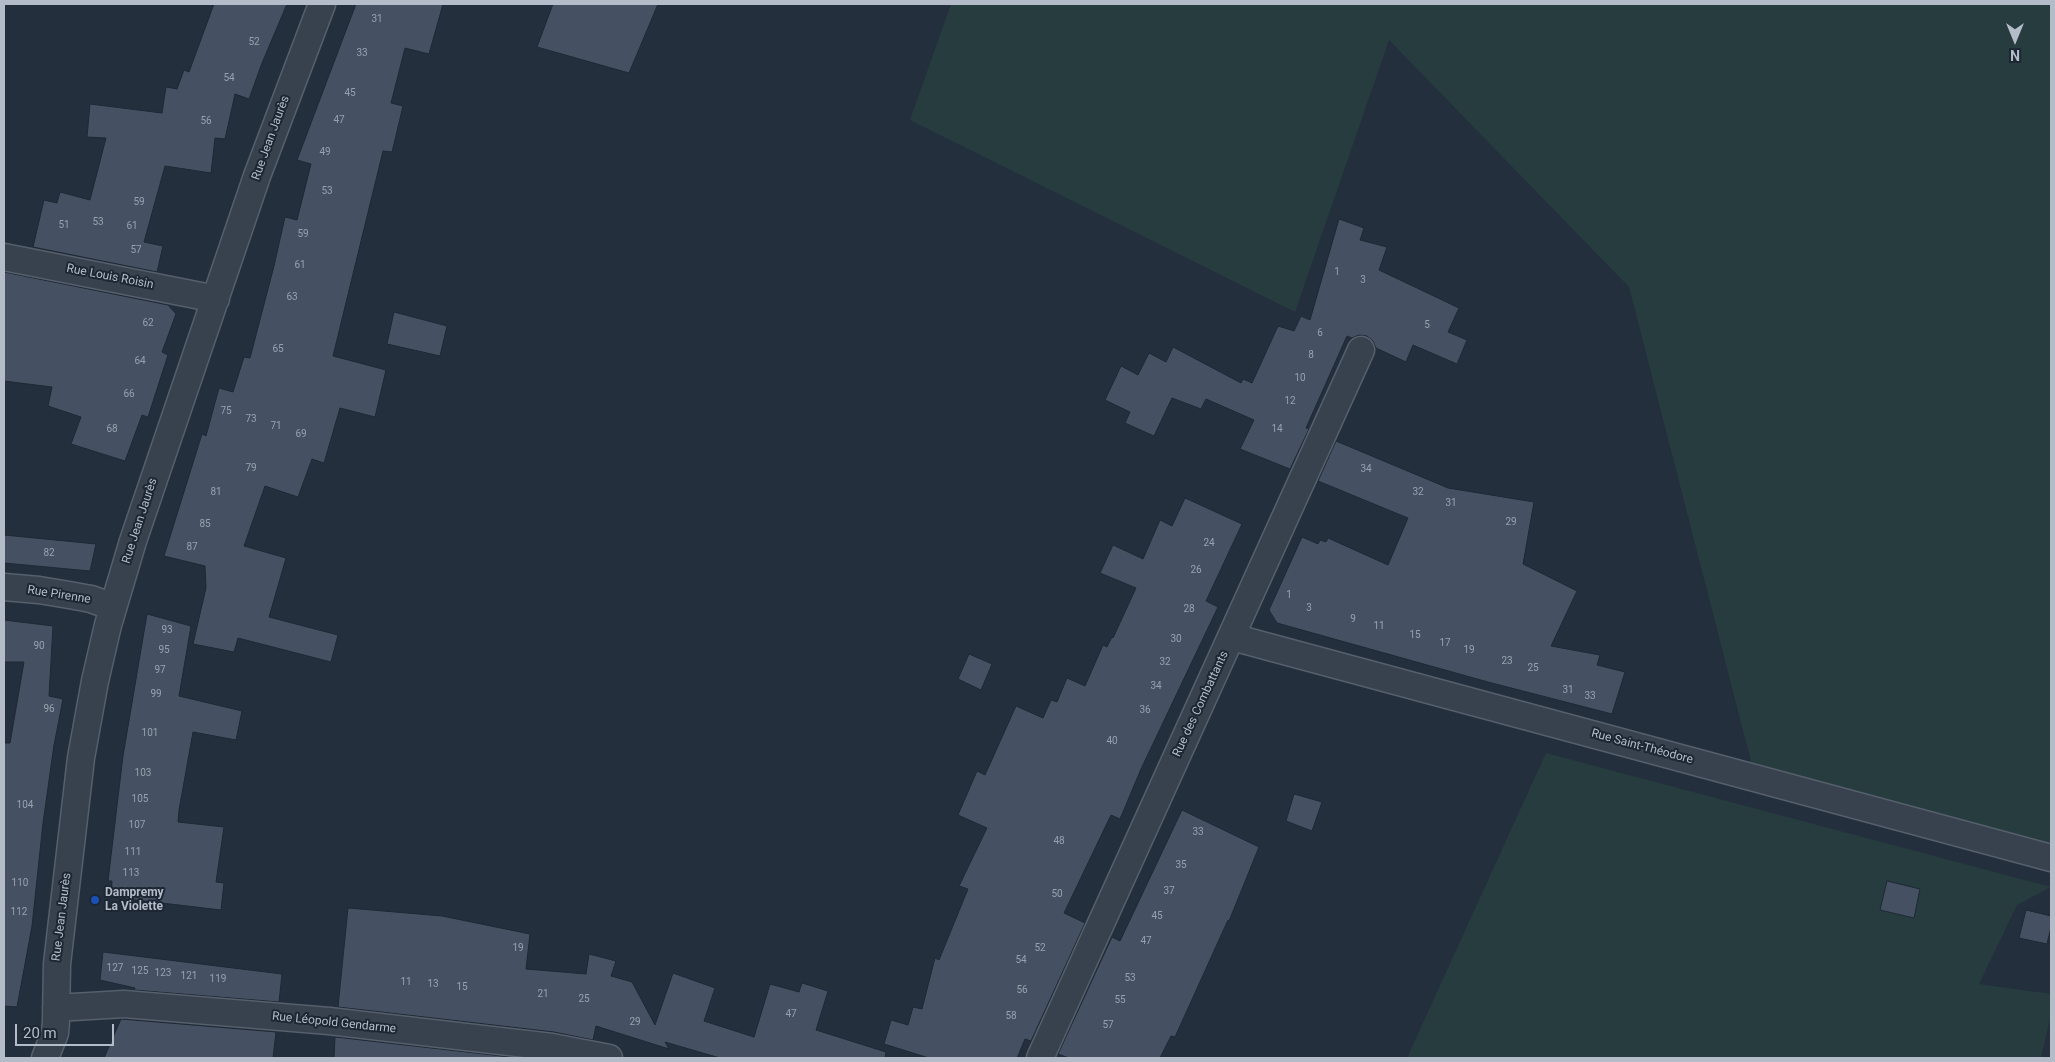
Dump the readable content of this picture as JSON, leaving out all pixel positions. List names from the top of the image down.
{
  "streets": {
    "street": [
      "Rue Jean Jaurès",
      "Rue Louis Roisin",
      "Rue Pirenne",
      "Rue des Combattants",
      "Rue Saint-Théodore",
      "Rue Léopold Gendarme"
    ]
  },
  "crossings": [
    ["Rue Jean Jaurès", "Rue Louis Roisin"],
    ["Rue Jean Jaurès", "Rue Pirenne"],
    ["Rue Jean Jaurès", "Rue Léopold Gendarme"],
    ["Rue des Combattants", "Rue Saint-Théodore"]
  ],
  "places": ["Dampremy La Violette"],
  "house_numbers": [
    "31",
    "52",
    "33",
    "54",
    "45",
    "47",
    "56",
    "49",
    "53",
    "59",
    "53",
    "51",
    "61",
    "59",
    "57",
    "61",
    "1",
    "3",
    "63",
    "62",
    "5",
    "6",
    "65",
    "8",
    "64",
    "10",
    "66",
    "12",
    "75",
    "73",
    "71",
    "68",
    "14",
    "69",
    "79",
    "34",
    "81",
    "32",
    "31",
    "29",
    "85",
    "24",
    "87",
    "82",
    "26",
    "1",
    "3",
    "28",
    "9",
    "11",
    "93",
    "15",
    "30",
    "17",
    "90",
    "95",
    "19",
    "23",
    "32",
    "25",
    "97",
    "34",
    "31",
    "99",
    "33",
    "96",
    "36",
    "101",
    "40",
    "103",
    "105",
    "104",
    "107",
    "33",
    "48",
    "111",
    "35",
    "113",
    "110",
    "37",
    "50",
    "112",
    "45",
    "47",
    "19",
    "52",
    "54",
    "127",
    "125",
    "123",
    "121",
    "53",
    "119",
    "11",
    "13",
    "15",
    "56",
    "21",
    "25",
    "55",
    "47",
    "58",
    "29",
    "57"
  ],
  "scale_bar": "20 m",
  "north": "bottom"
}
